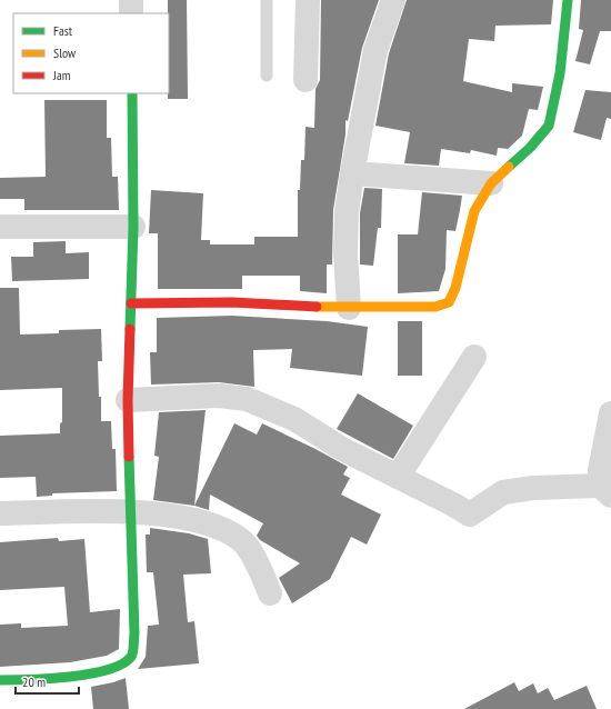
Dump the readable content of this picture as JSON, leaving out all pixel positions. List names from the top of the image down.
{
  "legend": ["Fast", "Slow", "Jam"],
  "scale_bar": "20 m"
}
